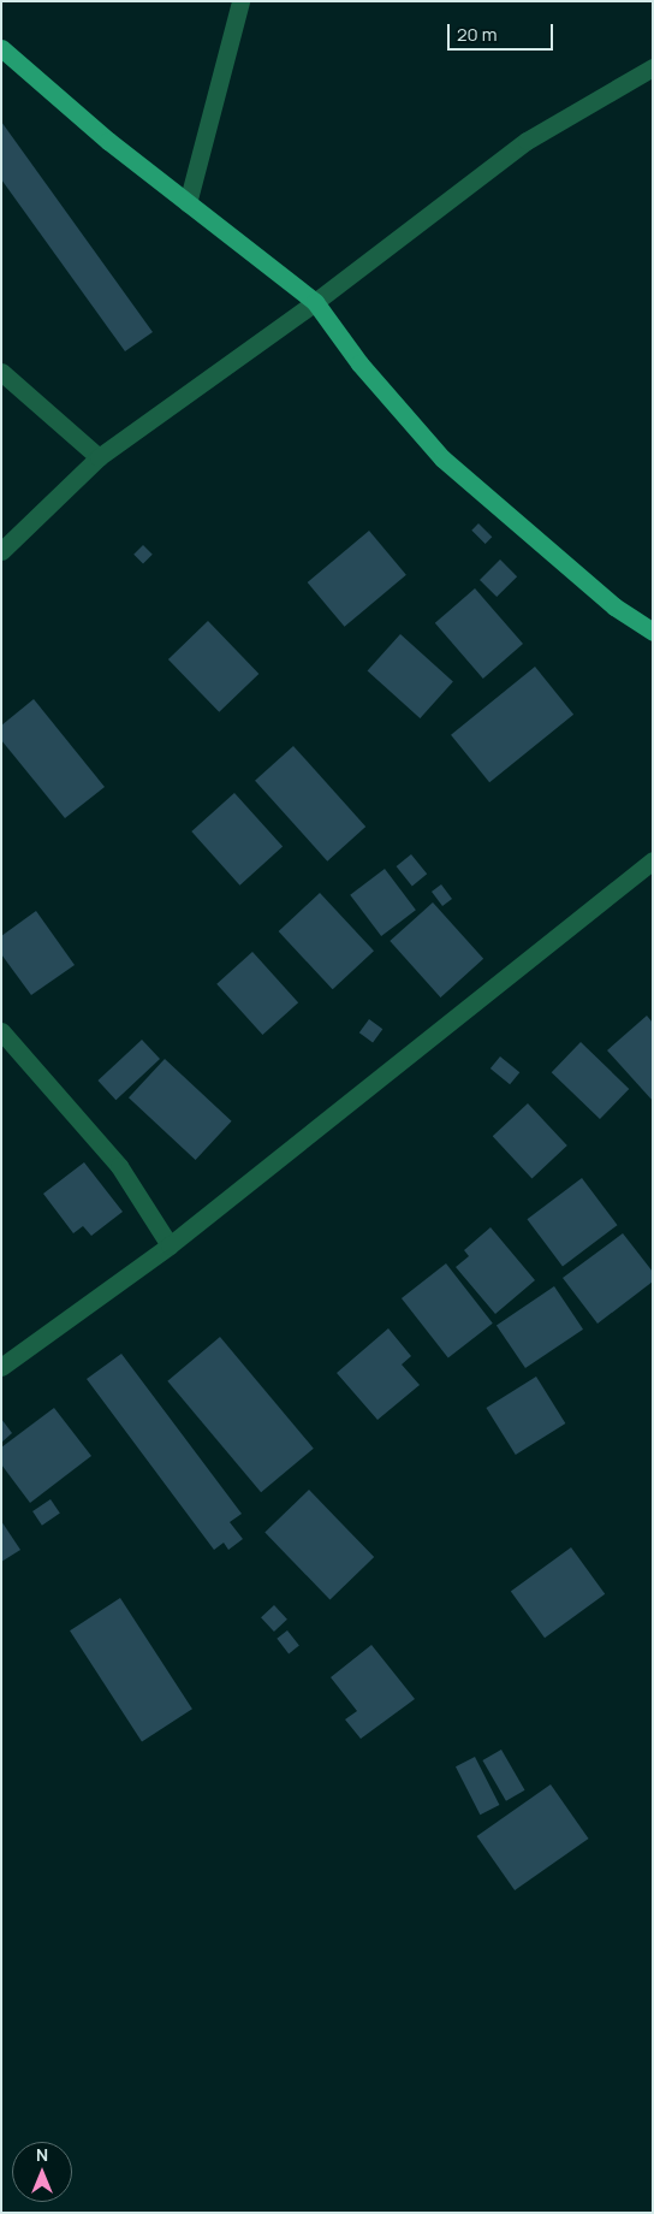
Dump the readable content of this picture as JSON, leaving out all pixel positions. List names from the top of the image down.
{
  "scale_bar": "20 m",
  "north": "top"
}
